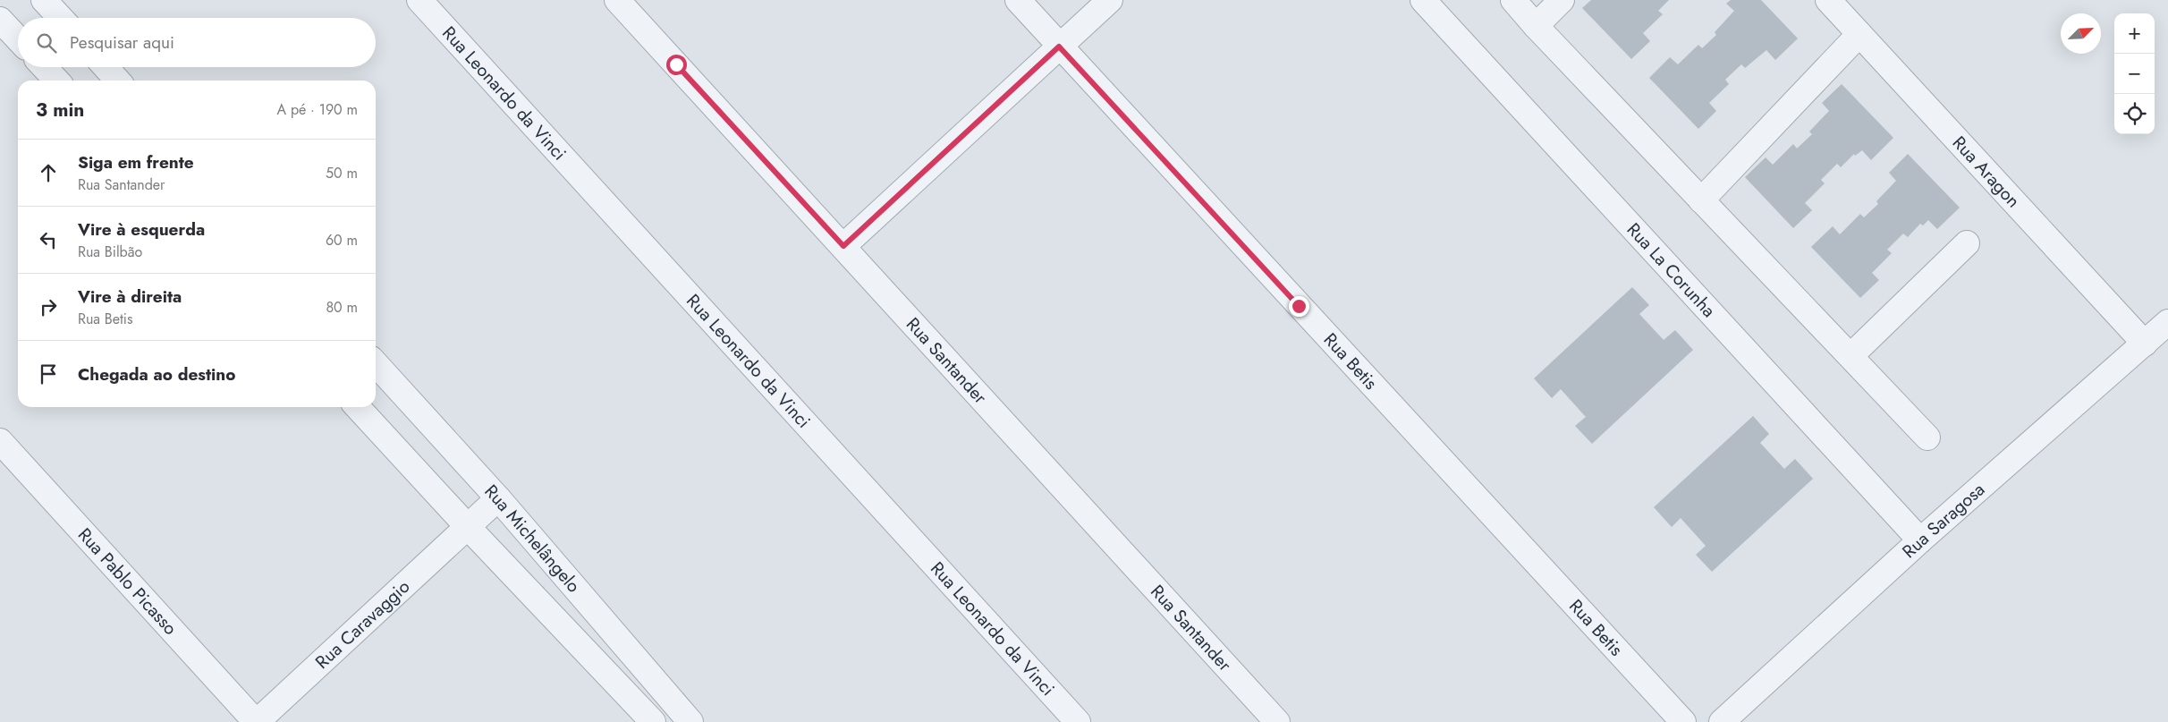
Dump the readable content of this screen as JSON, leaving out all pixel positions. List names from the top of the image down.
{
  "streets": {
    "street": [
      "Rua Leonardo da Vinci",
      "Rua Aragon",
      "Rua La Corunha",
      "Rua Santander",
      "Rua Betis",
      "Rua Saragosa",
      "Rua Michelângelo",
      "Rua Pablo Picasso",
      "Rua Caravaggio"
    ]
  },
  "crossings": [
    ["Rua Aragon", "Rua Saragosa"],
    ["Rua La Corunha", "Rua Saragosa"],
    ["Rua Michelângelo", "Rua Caravaggio"],
    ["Rua Pablo Picasso", "Rua Caravaggio"]
  ],
  "north": "top right",
  "page": {
    "map_buttons": ["+", "−"],
    "search": "Pesquisar aqui",
    "heading": ["3 min", "A pé · 190 m"],
    "list": [
      ["Siga em frente", "Rua Santander", "50 m"],
      ["Vire à esquerda", "Rua Bilbão", "60 m"],
      ["Vire à direita", "Rua Betis", "80 m"],
      "Chegada ao destino"
    ]
  }
}
